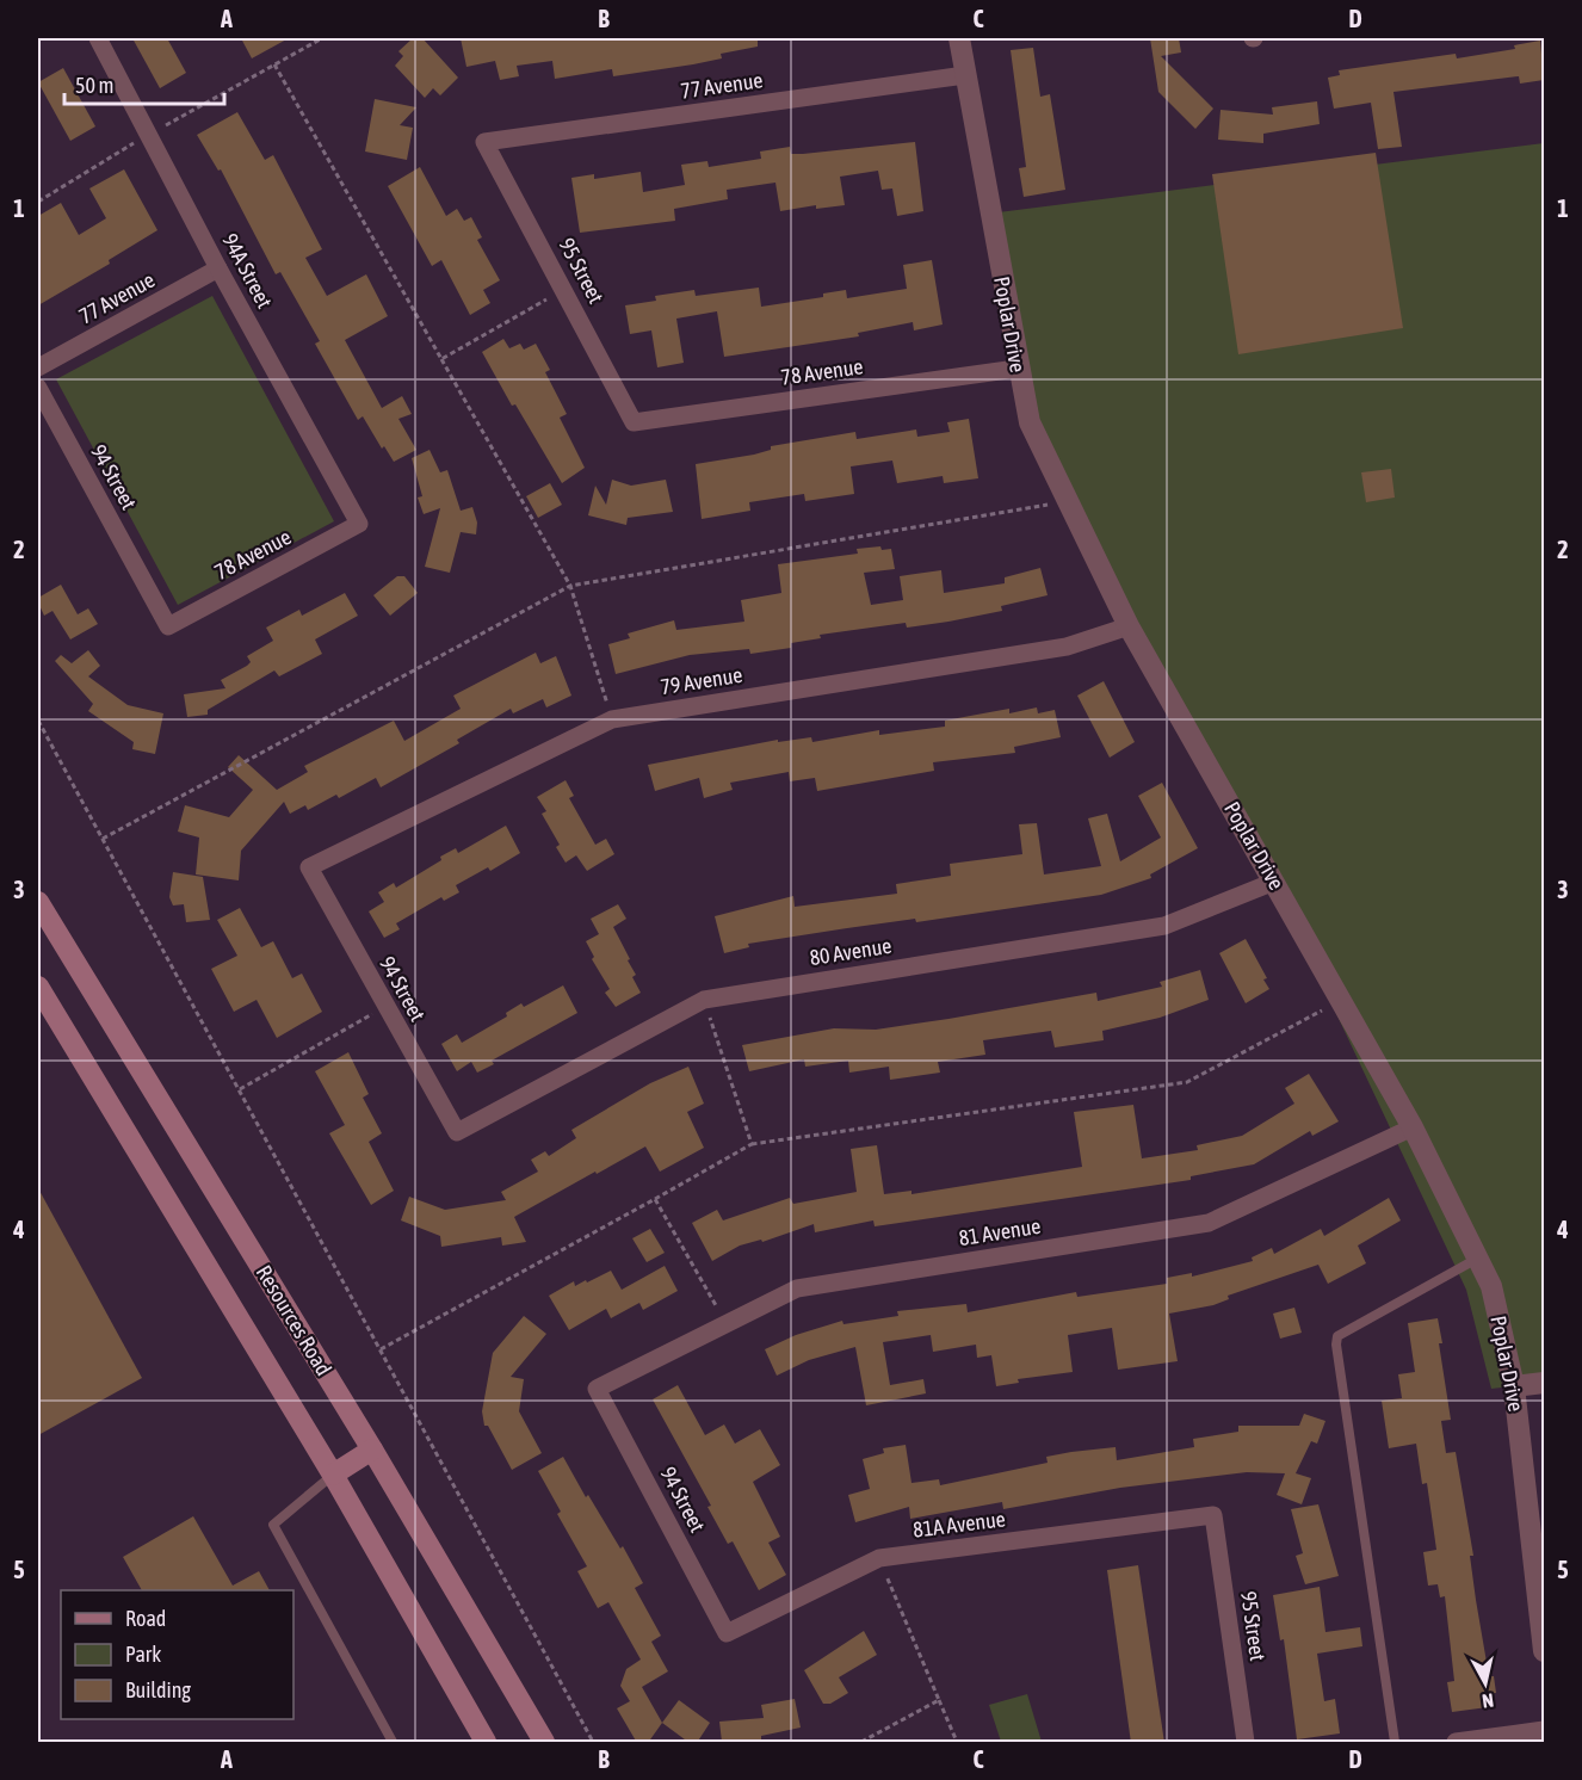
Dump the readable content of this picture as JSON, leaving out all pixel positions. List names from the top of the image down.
{
  "streets": {
    "main road": ["Resources Road"],
    "street": [
      "77 Avenue",
      "94A Street",
      "95 Street",
      "Poplar Drive",
      "78 Avenue",
      "94 Street",
      "79 Avenue",
      "80 Avenue",
      "81 Avenue",
      "81A Avenue"
    ]
  },
  "crossings": [
    ["77 Avenue", "94A Street"],
    ["77 Avenue", "95 Street"],
    ["77 Avenue", "Poplar Drive"],
    ["94A Street", "78 Avenue"],
    ["95 Street", "78 Avenue"],
    ["95 Street", "81A Avenue"],
    ["Poplar Drive", "78 Avenue"],
    ["Poplar Drive", "79 Avenue"],
    ["Poplar Drive", "80 Avenue"],
    ["Poplar Drive", "81 Avenue"],
    ["78 Avenue", "94 Street"],
    ["94 Street", "79 Avenue"],
    ["94 Street", "80 Avenue"],
    ["94 Street", "81 Avenue"],
    ["94 Street", "81A Avenue"]
  ],
  "legend": ["Road", "Park", "Building"],
  "scale_bar": "50 m",
  "north": "bottom",
  "grid": {
    "columns": [
      "A",
      "B",
      "C",
      "D"
    ],
    "rows": [
      "1",
      "2",
      "3",
      "4",
      "5"
    ]
  }
}
